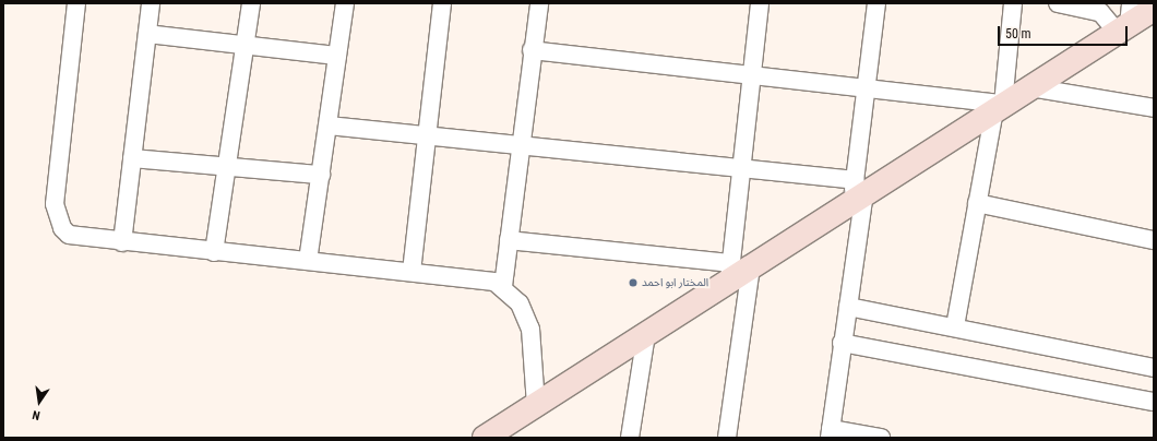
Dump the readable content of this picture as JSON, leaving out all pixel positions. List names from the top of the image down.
{
  "places": ["المختار ابو احمد"],
  "scale_bar": "50 m",
  "north": "bottom"
}
